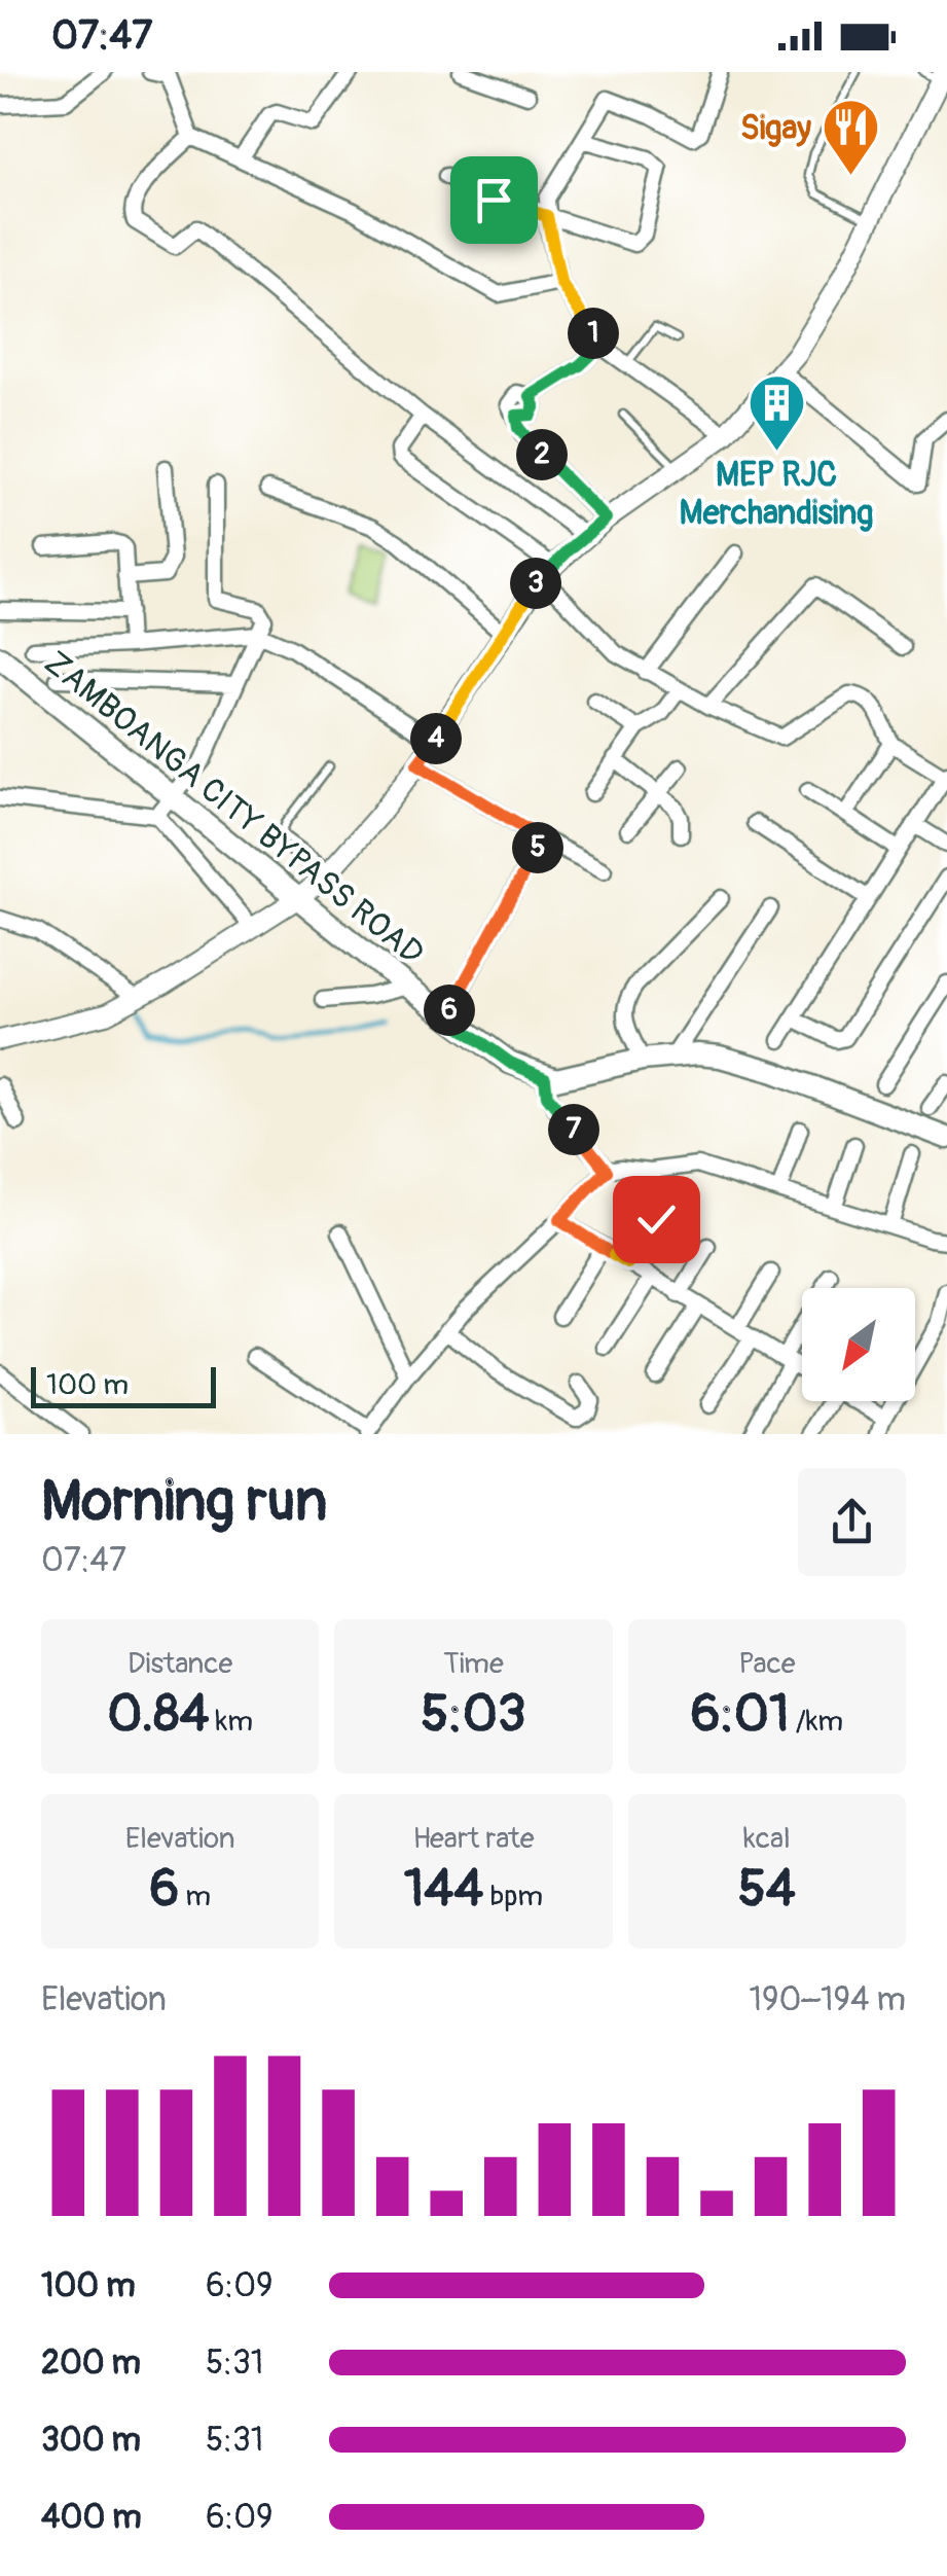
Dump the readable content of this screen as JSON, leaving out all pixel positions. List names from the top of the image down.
{
  "streets": {
    "main road": ["ZAMBOANGA CITY BYPASS ROAD"]
  },
  "places": {
    "restaurant": ["Sigay"],
    "building": ["MEP RJC Merchandising"]
  },
  "scale_bar": "100 m",
  "north": "bottom left",
  "page": {
    "status": "07:47",
    "pins": [
      "1",
      "2",
      "3",
      "4",
      "5",
      "6",
      "7"
    ],
    "scale": "100 m",
    "heading": ["Morning run", "07:47"],
    "stats": [
      ["Distance", "0.84 km"],
      ["Time", "5:03"],
      ["Pace", "6:01 /km"],
      ["Elevation", "6 m"],
      ["Heart rate", "144 bpm"],
      ["kcal", "54"]
    ],
    "chart": ["Elevation", "190–194 m"],
    "list": [
      {
        "name": "100 m",
        "note": "6:09"
      },
      {
        "name": "200 m",
        "note": "5:31"
      },
      {
        "name": "300 m",
        "note": "5:31"
      },
      {
        "name": "400 m",
        "note": "6:09"
      }
    ]
  }
}
